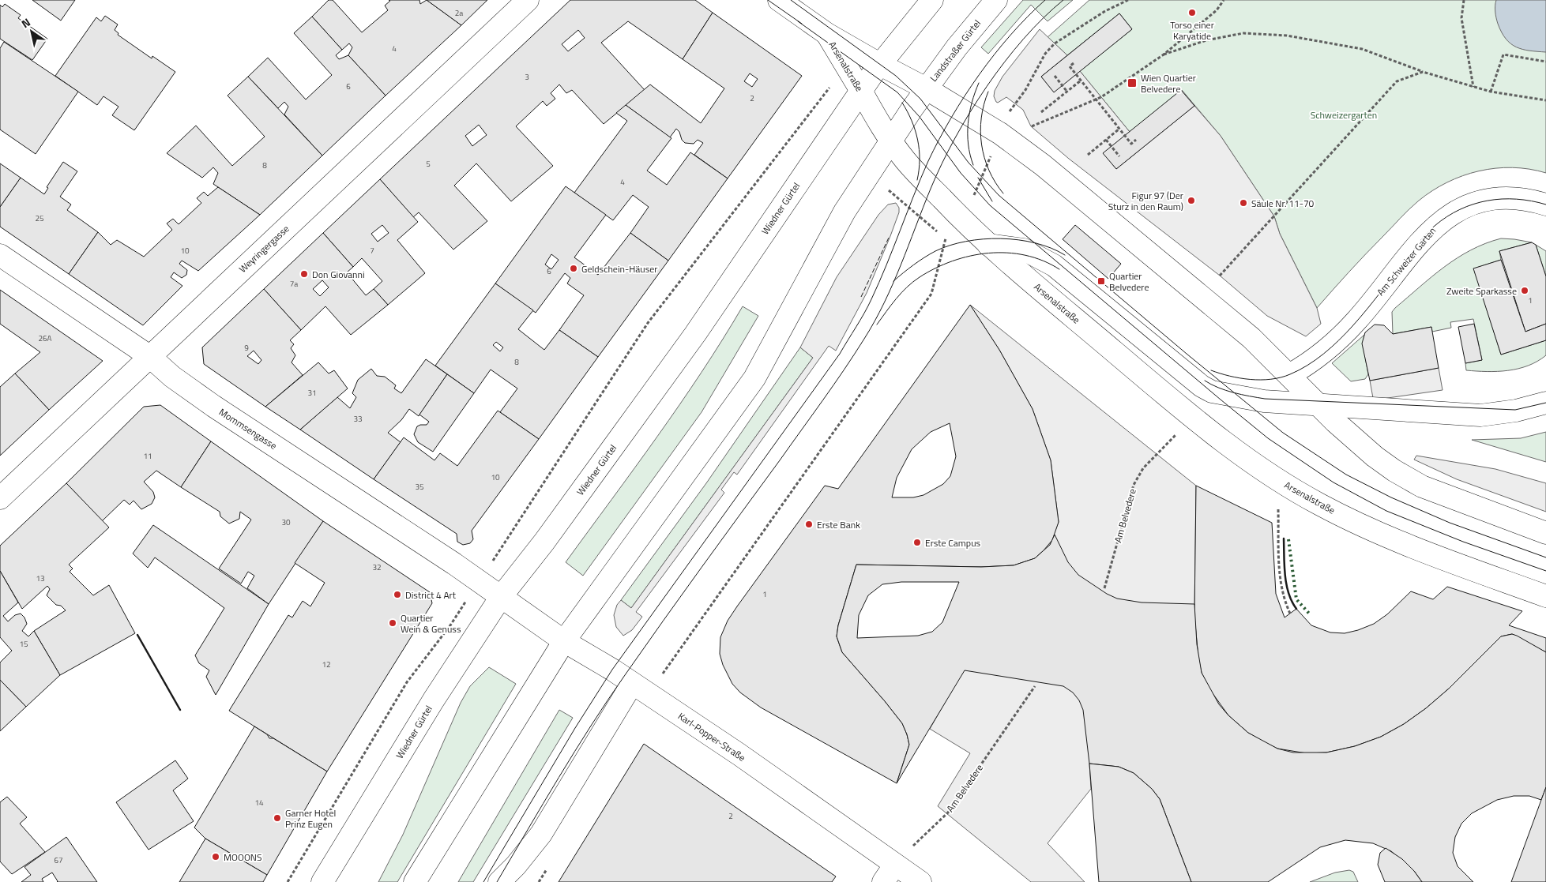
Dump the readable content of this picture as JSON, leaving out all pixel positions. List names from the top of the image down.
{
  "streets": {
    "main road": [
      "Landstraßer Gürtel",
      "Arsenalstraße",
      "Wiedner Gürtel",
      "Weyringergasse",
      "Am Schweizer Garten",
      "Mommsengasse",
      "Karl-Popper-Straße"
    ],
    "path": ["Am Belvedere"]
  },
  "crossings": [
    ["Landstraßer Gürtel", "Arsenalstraße"],
    ["Arsenalstraße", "Wiedner Gürtel"],
    ["Arsenalstraße", "Am Schweizer Garten"],
    ["Arsenalstraße", "Am Belvedere"],
    ["Wiedner Gürtel", "Mommsengasse"],
    ["Wiedner Gürtel", "Karl-Popper-Straße"],
    ["Weyringergasse", "Mommsengasse"],
    ["Mommsengasse", "Karl-Popper-Straße"],
    ["Am Belvedere", "Karl-Popper-Straße"]
  ],
  "parks": ["Schweizergarten"],
  "places": {
    "other": [
      "Torso einer Karyatide",
      "Figur 97 (Der Sturz in den Raum)",
      "Säule Nr. 11-70",
      "Geldschein-Häuser",
      "Don Giovanni",
      "Zweite Sparkasse",
      "Erste Bank",
      "Erste Campus",
      "District 4 Art",
      "Quartier Wein & Genuss",
      "Garner Hotel Prinz Eugen",
      "MOOONS"
    ],
    "transit": ["Wien Quartier Belvedere", "Quartier Belvedere"]
  },
  "house_numbers": [
    "2a",
    "4",
    "3",
    "6",
    "2",
    "5",
    "8",
    "4",
    "25",
    "10",
    "7",
    "6",
    "7a",
    "1",
    "26A",
    "9",
    "8",
    "31",
    "33",
    "11",
    "10",
    "35",
    "30",
    "32",
    "13",
    "1",
    "15",
    "12",
    "14",
    "2",
    "67"
  ],
  "north": "top left"
}
